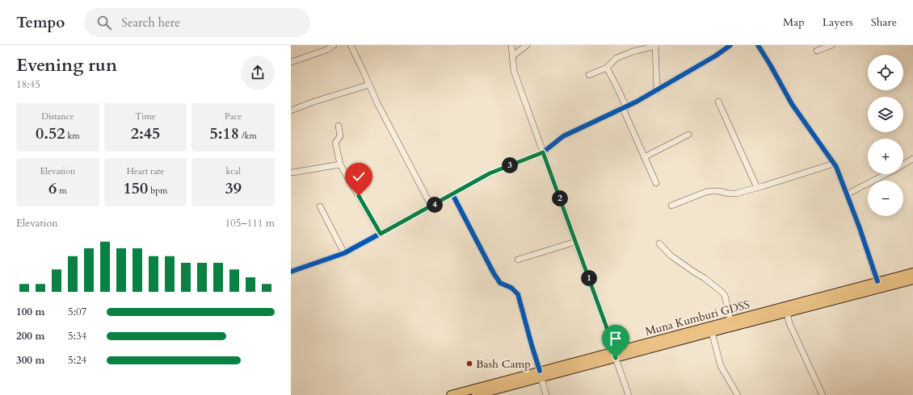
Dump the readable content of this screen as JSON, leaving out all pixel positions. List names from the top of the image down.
{
  "streets": {
    "highway": ["Muna Kumburi GDSS"]
  },
  "places": ["Bash Camp"],
  "page": {
    "header": "Tempo",
    "search": "Search here",
    "nav": ["Map", "Layers", "Share"],
    "heading": ["Evening run", "18:45"],
    "map_buttons": ["+", "−"],
    "stats": [
      ["Distance", "0.52 km"],
      ["Time", "2:45"],
      ["Pace", "5:18 /km"],
      ["Elevation", "6 m"],
      ["Heart rate", "150 bpm"],
      ["kcal", "39"]
    ],
    "pins": [
      "3",
      "2",
      "4",
      "1"
    ],
    "chart": ["Elevation", "105–111 m"],
    "list": [
      {
        "name": "100 m",
        "note": "5:07"
      },
      {
        "name": "200 m",
        "note": "5:34"
      },
      {
        "name": "300 m",
        "note": "5:24"
      }
    ]
  }
}
